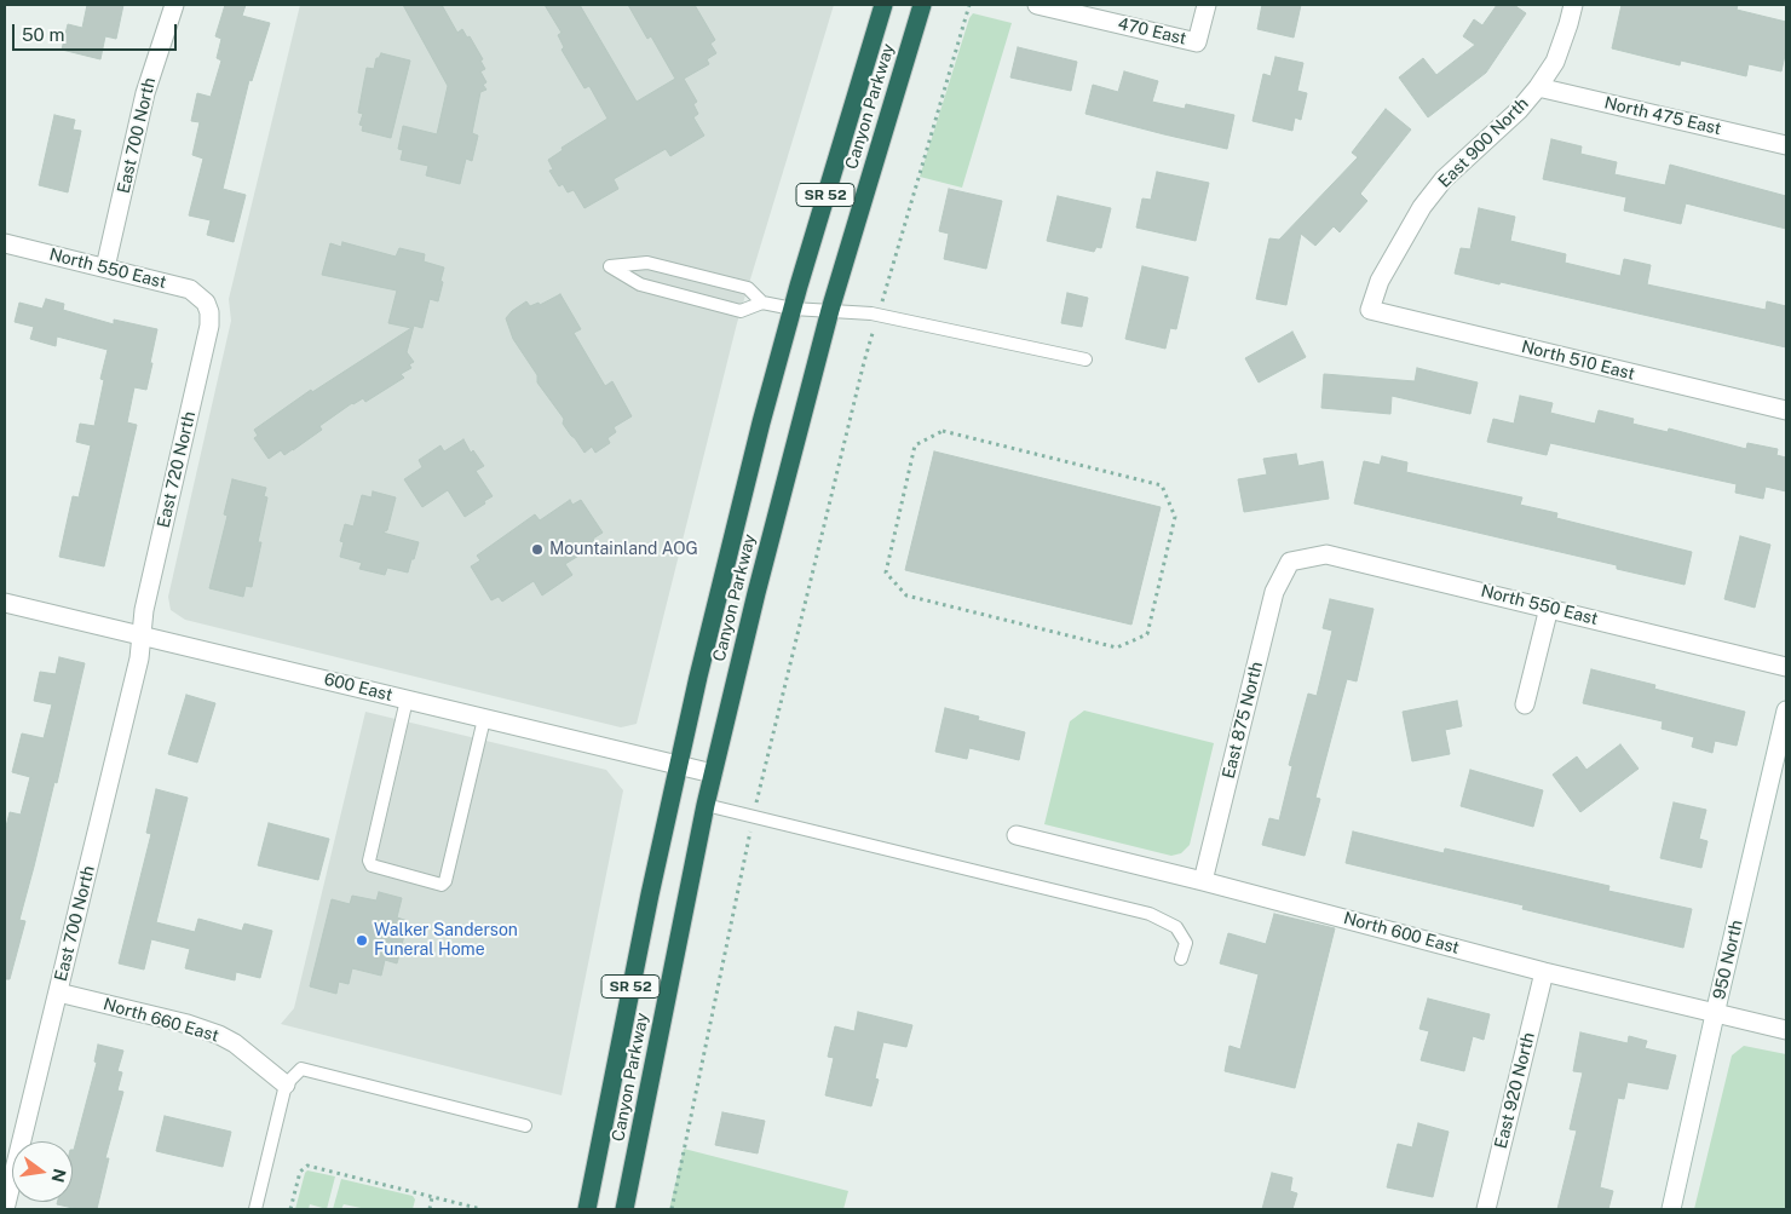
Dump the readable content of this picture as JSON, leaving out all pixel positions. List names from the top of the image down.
{
  "streets": {
    "highway": ["Canyon Parkway", "SR 52"],
    "street": [
      "470 East",
      "North 475 East",
      "East 700 North",
      "East 900 North",
      "North 550 East",
      "North 510 East",
      "East 720 North",
      "600 East",
      "East 875 North",
      "North 600 East",
      "950 North",
      "North 660 East",
      "East 920 North"
    ]
  },
  "crossings": [
    ["Canyon Parkway", "600 East"],
    ["North 475 East", "East 900 North"],
    ["East 700 North", "North 550 East"],
    ["East 700 North", "East 720 North"],
    ["East 700 North", "600 East"],
    ["East 700 North", "North 660 East"],
    ["East 900 North", "North 510 East"],
    ["North 550 East", "East 720 North"],
    ["North 550 East", "East 875 North"],
    ["East 720 North", "600 East"],
    ["East 875 North", "North 600 East"],
    ["North 600 East", "950 North"],
    ["North 600 East", "East 920 North"]
  ],
  "places": ["Mountainland AOG", "Walker Sanderson Funeral Home"],
  "scale_bar": "50 m",
  "north": "right"
}
